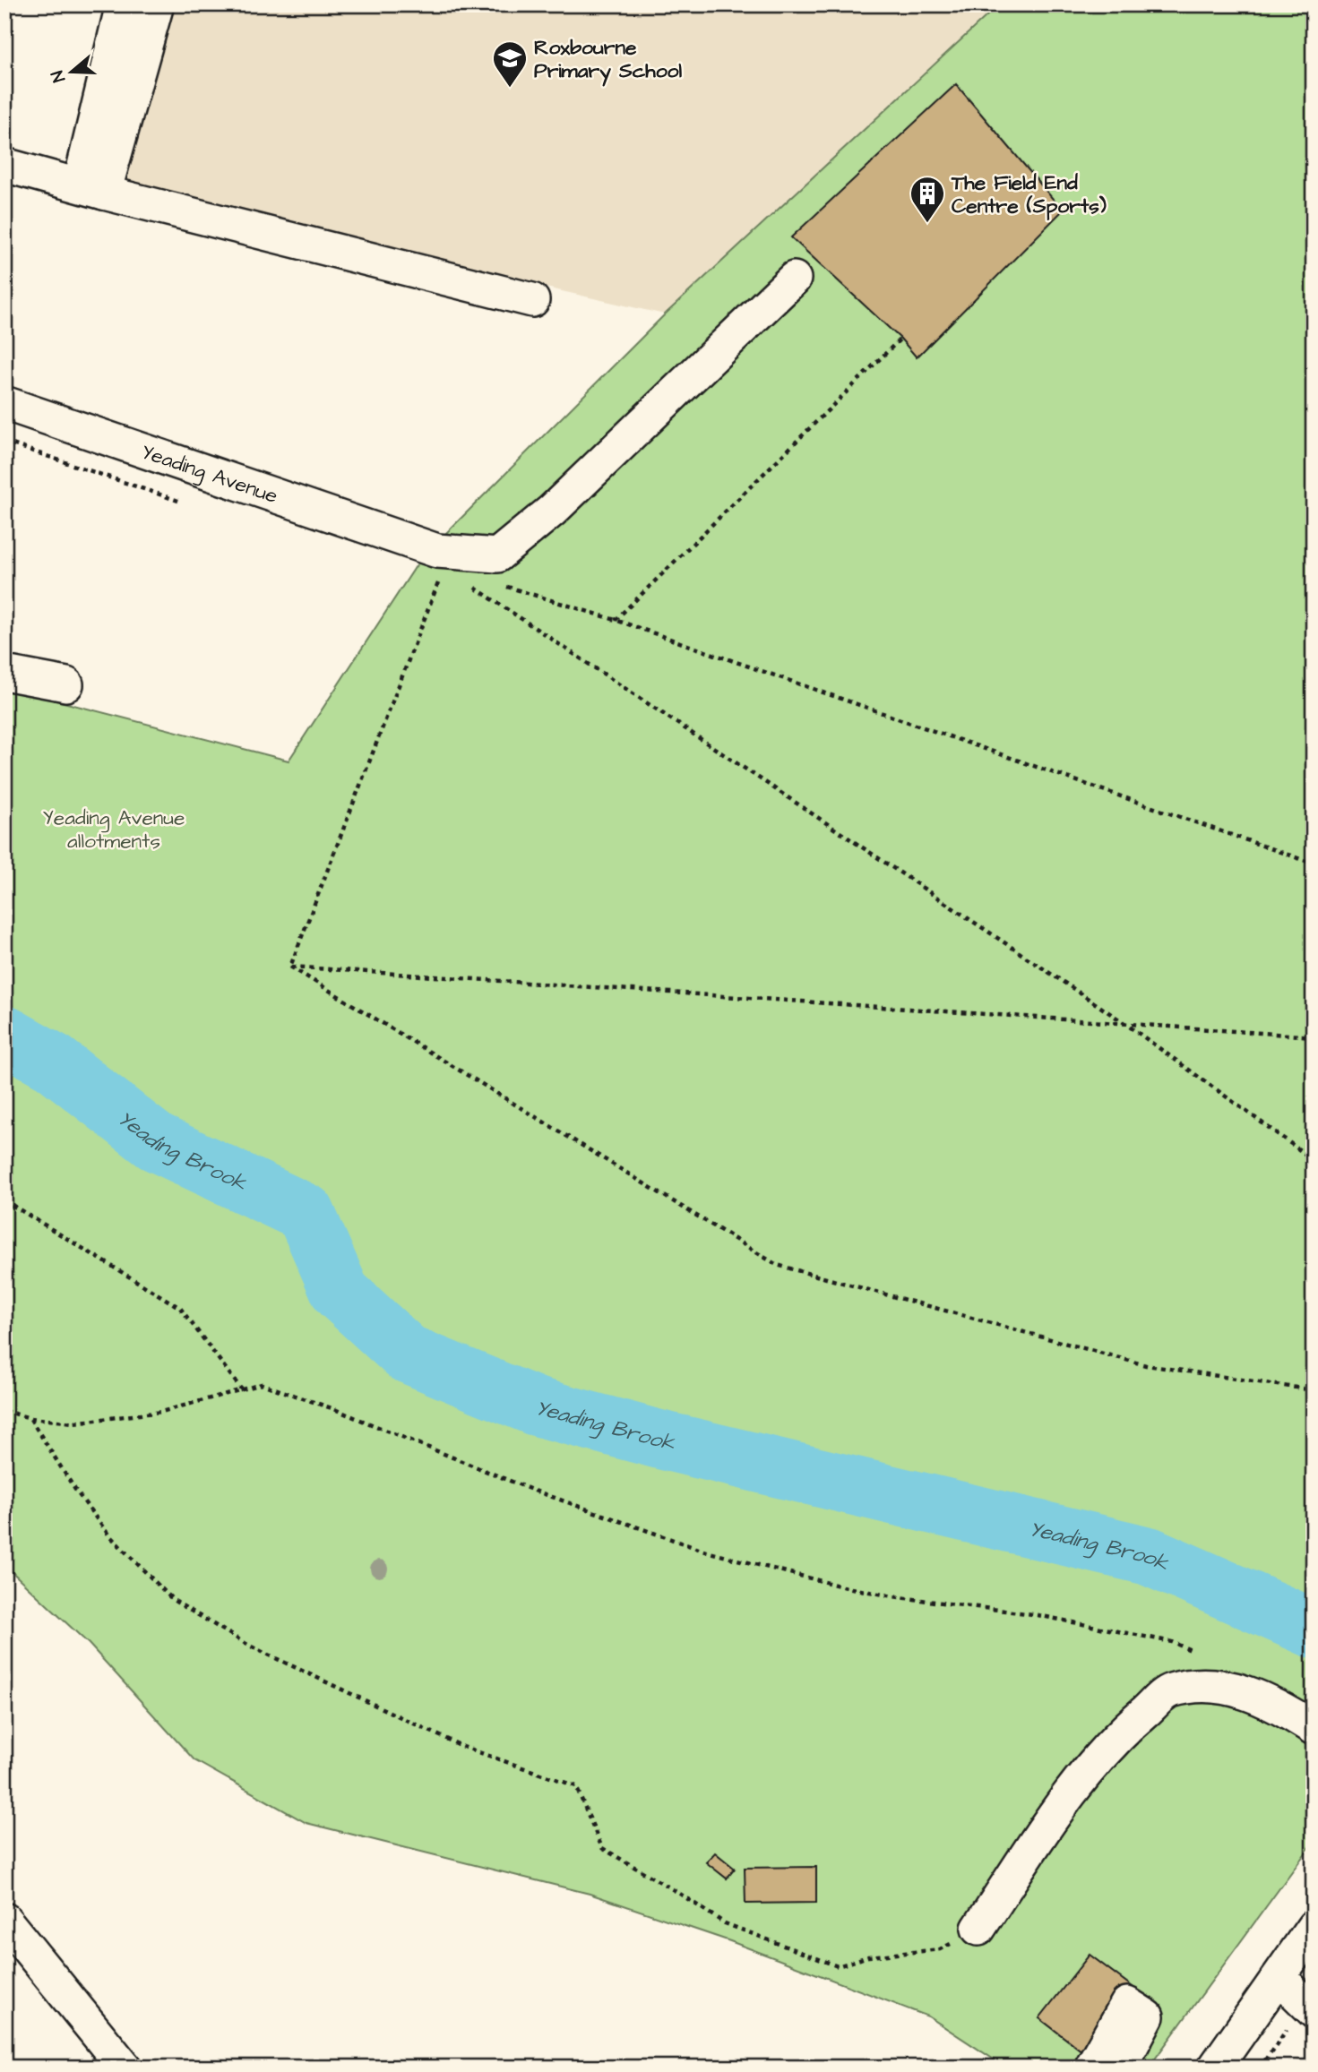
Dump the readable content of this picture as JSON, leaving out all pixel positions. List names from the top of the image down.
{
  "streets": {
    "street": ["Yeading Avenue"]
  },
  "water": ["Yeading Brook"],
  "parks": ["Yeading Avenue allotments"],
  "places": {
    "school or university": ["Roxbourne Primary School"],
    "building": ["The Field End Centre (Sports)"]
  },
  "north": "left"
}
